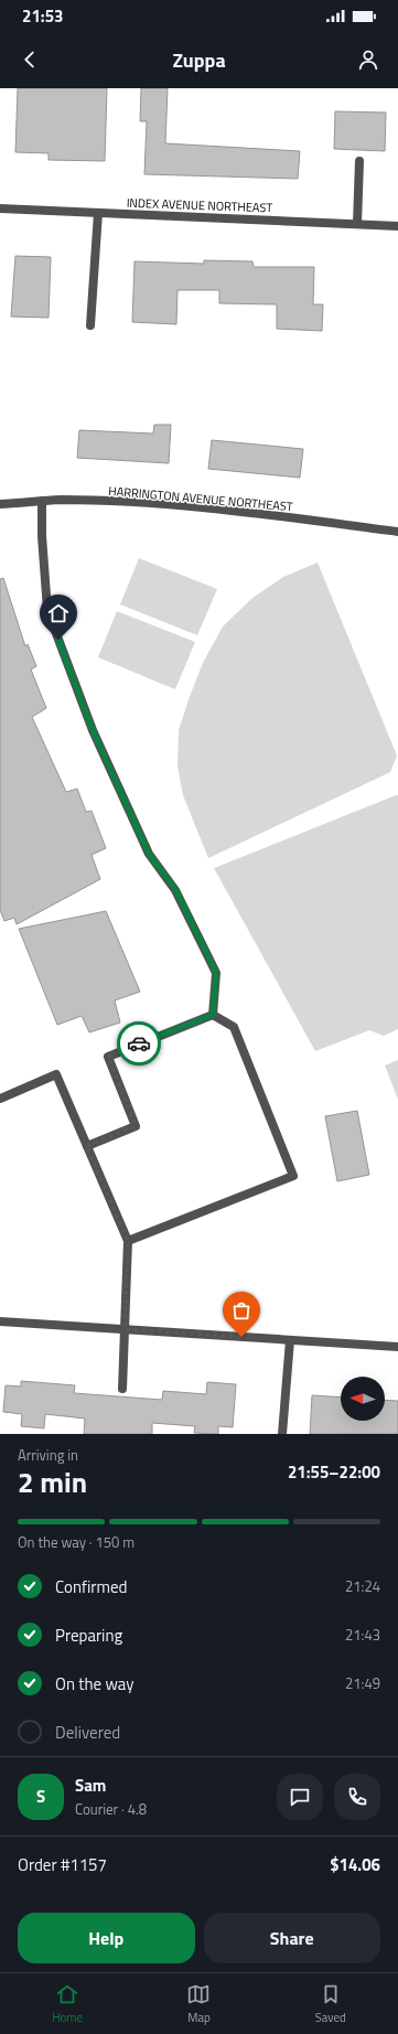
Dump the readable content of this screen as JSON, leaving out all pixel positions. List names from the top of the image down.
{
  "streets": {
    "street": ["INDEX AVENUE NORTHEAST", "HARRINGTON AVENUE NORTHEAST"]
  },
  "north": "left",
  "page": {
    "status": "21:53",
    "header": "Zuppa",
    "heading": ["2 min", "Arriving in", "21:55–22:00"],
    "panel": [
      "Sam",
      "Courier · 4.8",
      "Order #1157",
      "$14.06"
    ],
    "bar": "On the way · 150 m",
    "list": [
      ["Confirmed", "21:24"],
      ["Preparing", "21:43"],
      ["On the way", "21:49"],
      "Delivered"
    ],
    "round": "S",
    "buttons": ["Help", "Share"],
    "tabs": ["Home", "Map", "Saved"]
  }
}
